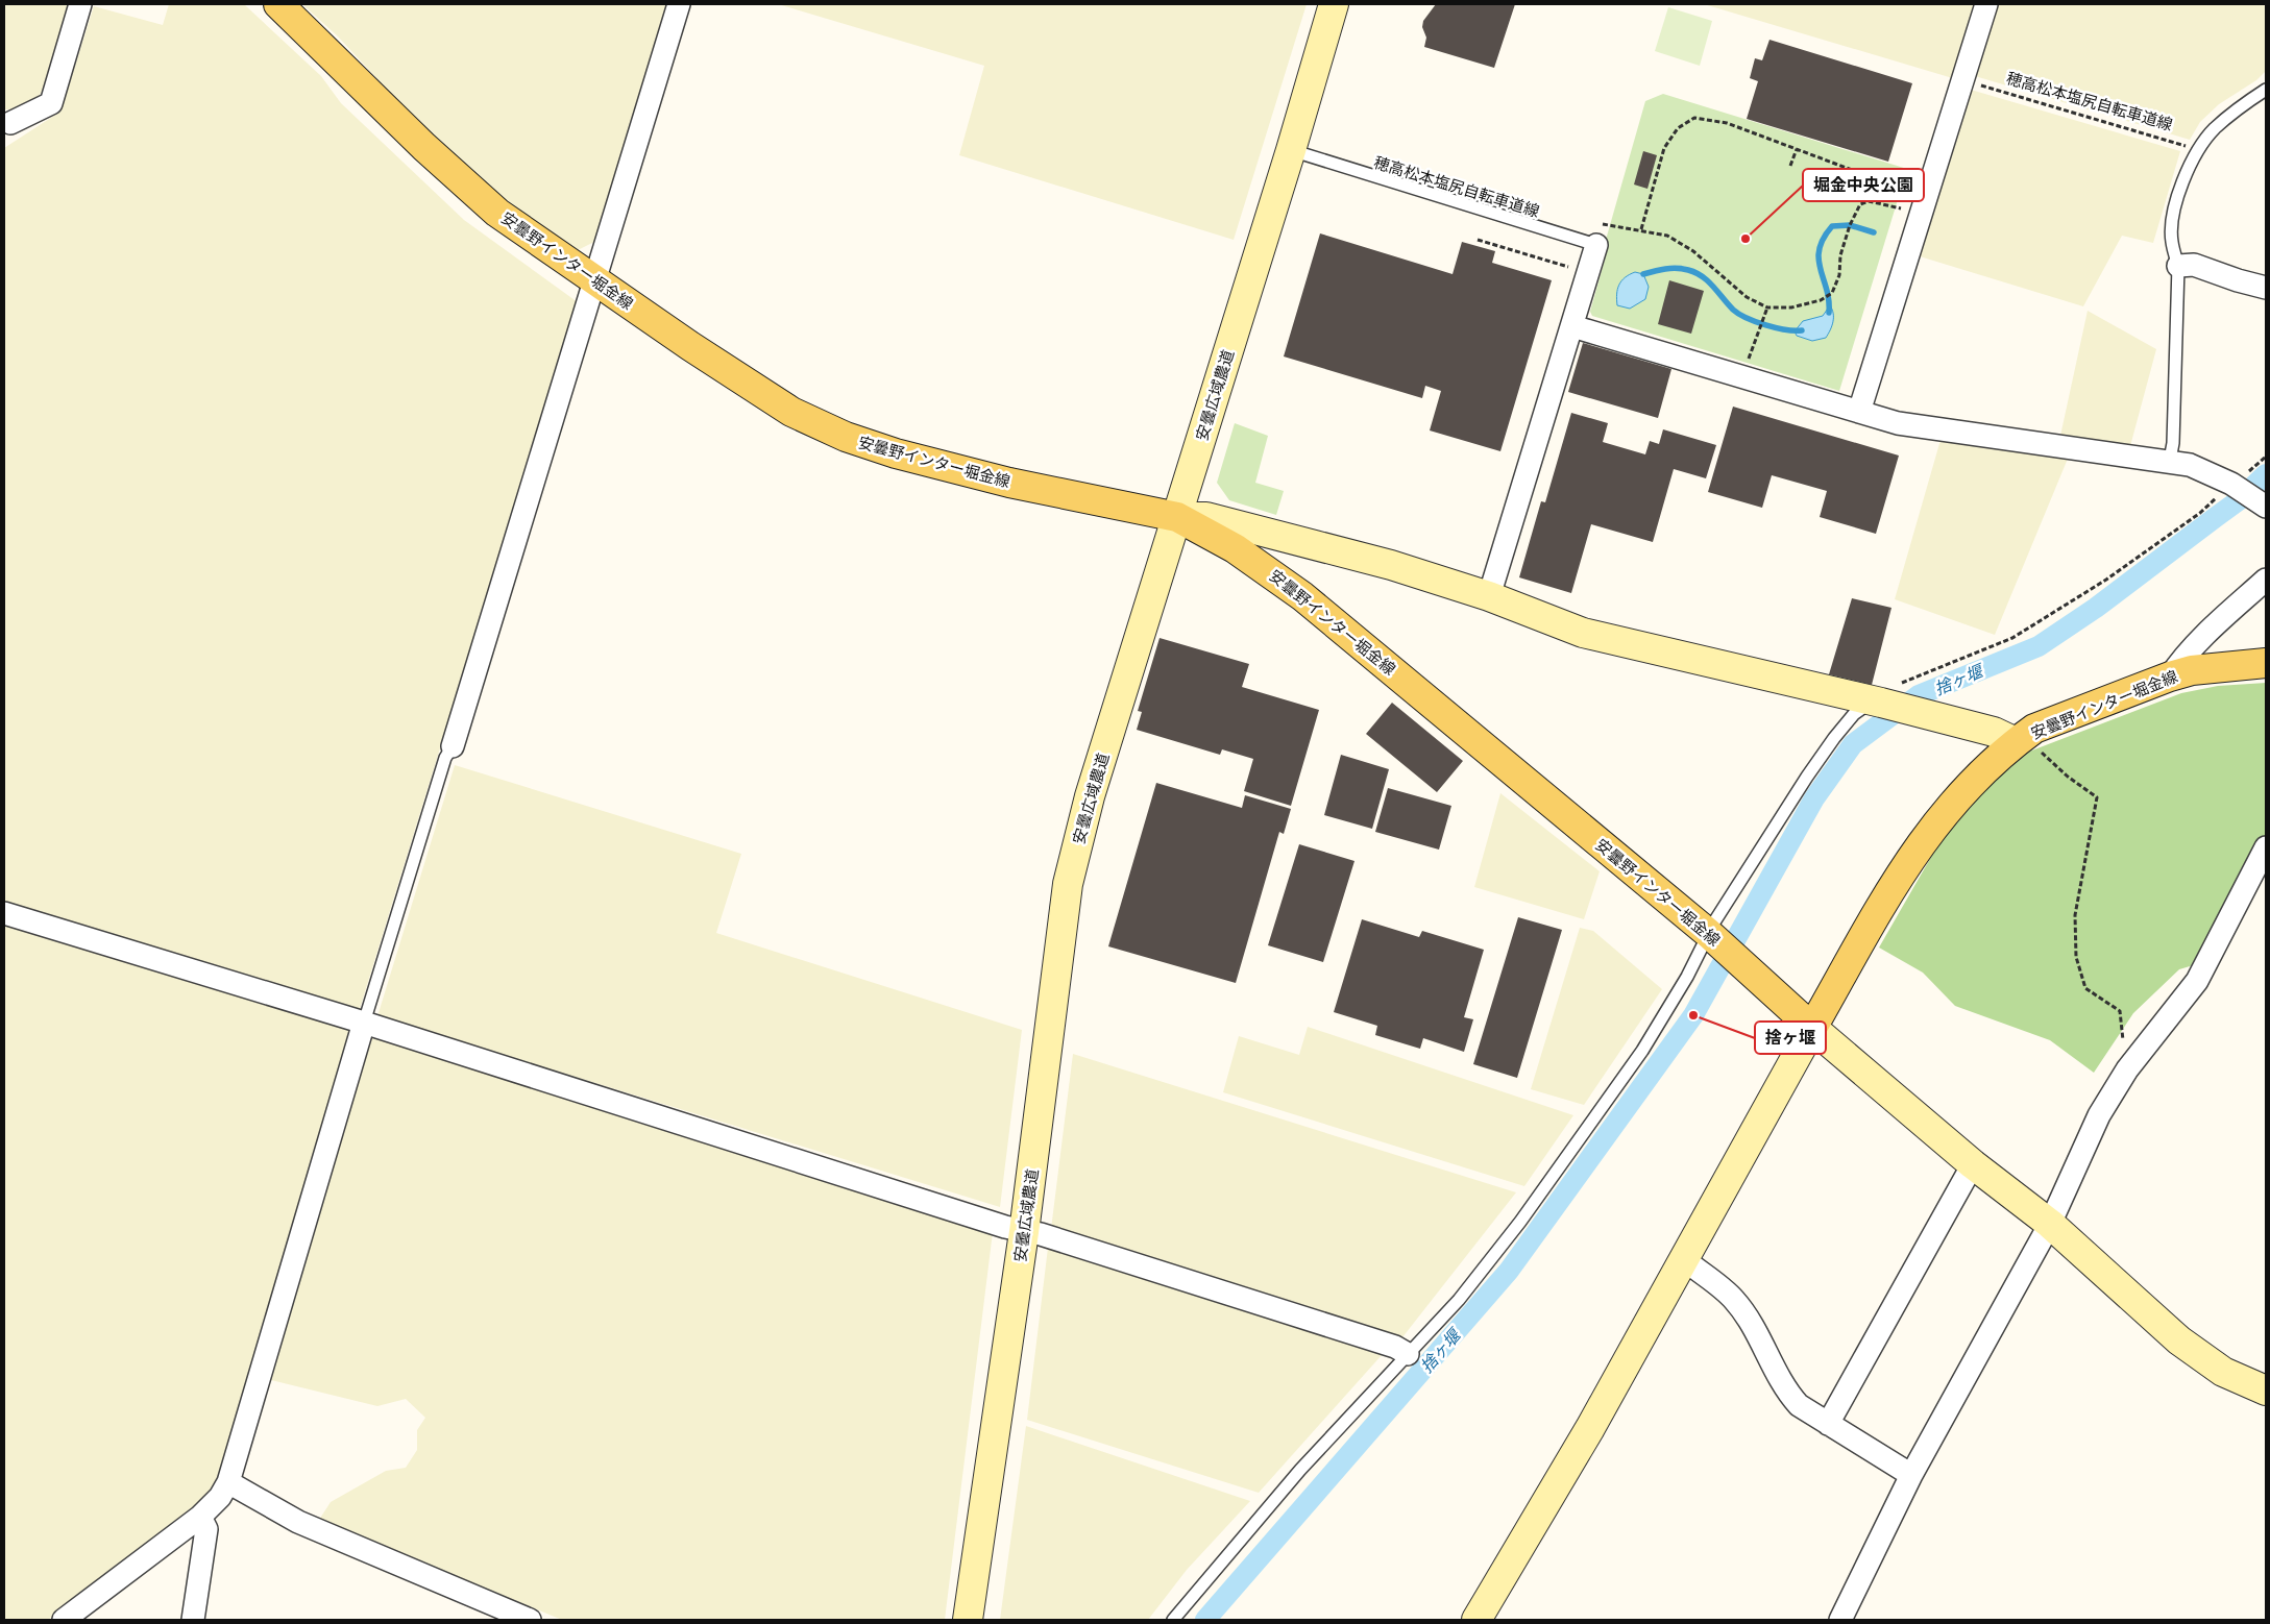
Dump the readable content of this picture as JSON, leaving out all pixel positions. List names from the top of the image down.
{
  "streets": {
    "main road": ["安曇野インター堀金線"],
    "street": ["安曇広域農道"],
    "lane": ["穂高松本塩尻自転車道線"]
  },
  "crossings": [
    ["穂高松本塩尻自転車道線", "安曇広域農道"],
    ["安曇野インター堀金線", "安曇広域農道"]
  ],
  "water": ["捨ヶ堰"],
  "places": ["堀金中央公園", "捨ヶ堰"]
}
